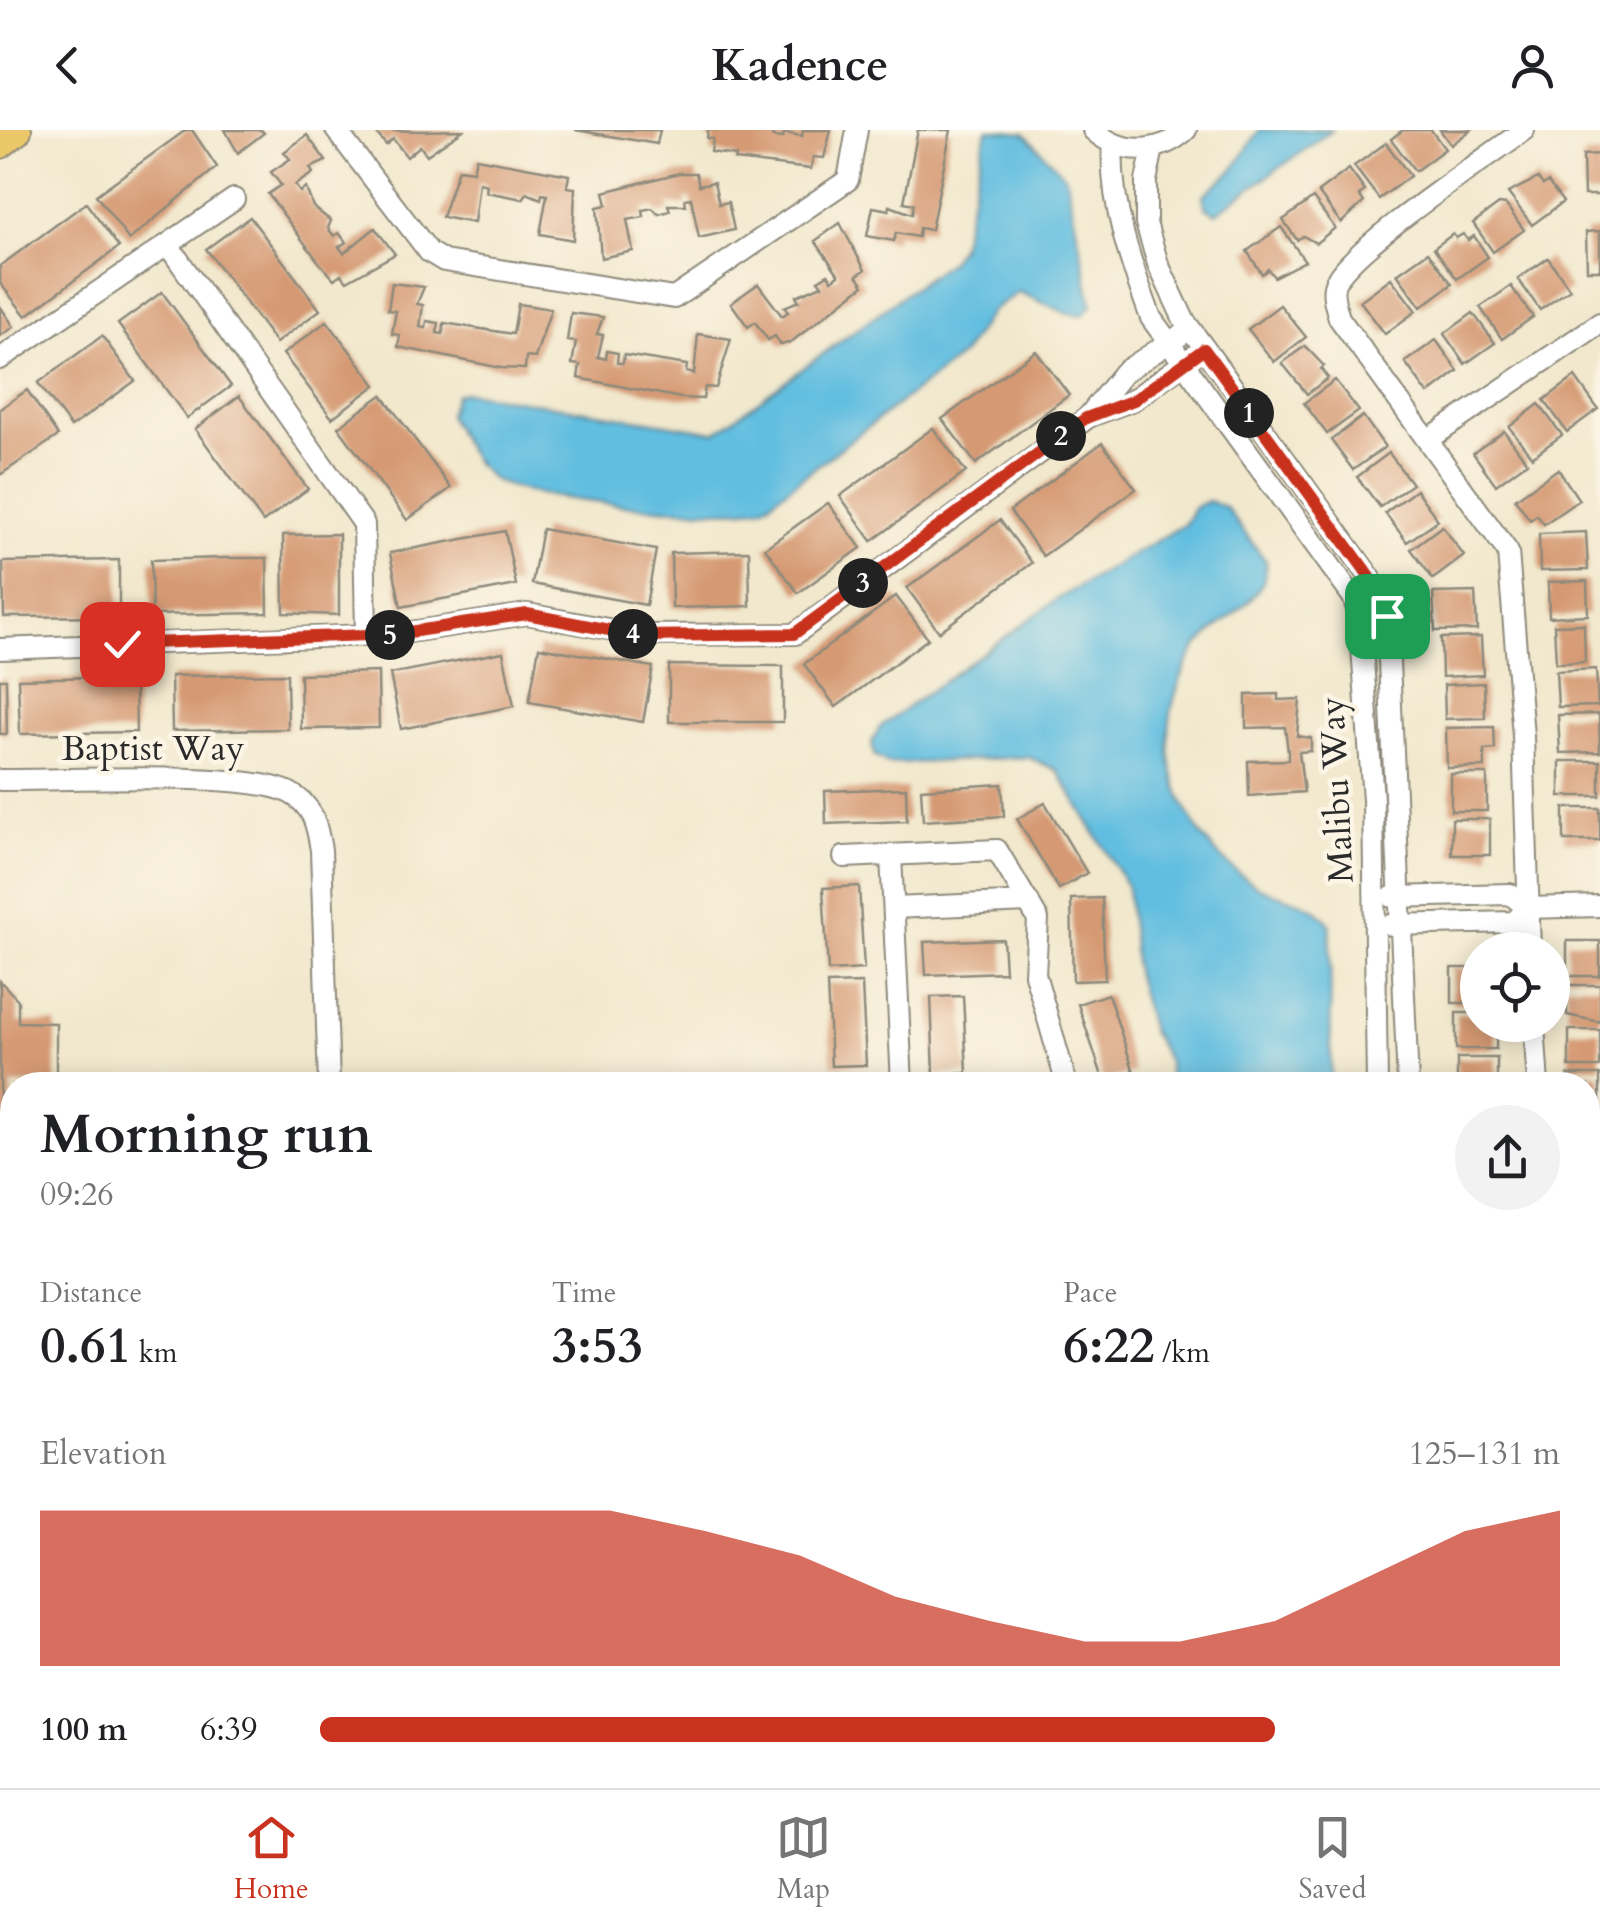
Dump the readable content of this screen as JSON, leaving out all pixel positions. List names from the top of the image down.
{
  "streets": {
    "street": ["Baptist Way", "Malibu Way"]
  },
  "page": {
    "header": "Kadence",
    "pins": [
      "1",
      "2",
      "3",
      "4",
      "5"
    ],
    "heading": ["Morning run", "09:26"],
    "stats": [
      ["Distance", "0.61 km"],
      ["Time", "3:53"],
      ["Pace", "6:22 /km"]
    ],
    "chart": ["Elevation", "125–131 m"],
    "list": [
      {
        "name": "100 m",
        "note": "6:39"
      }
    ],
    "tabs": ["Home", "Map", "Saved"]
  }
}
